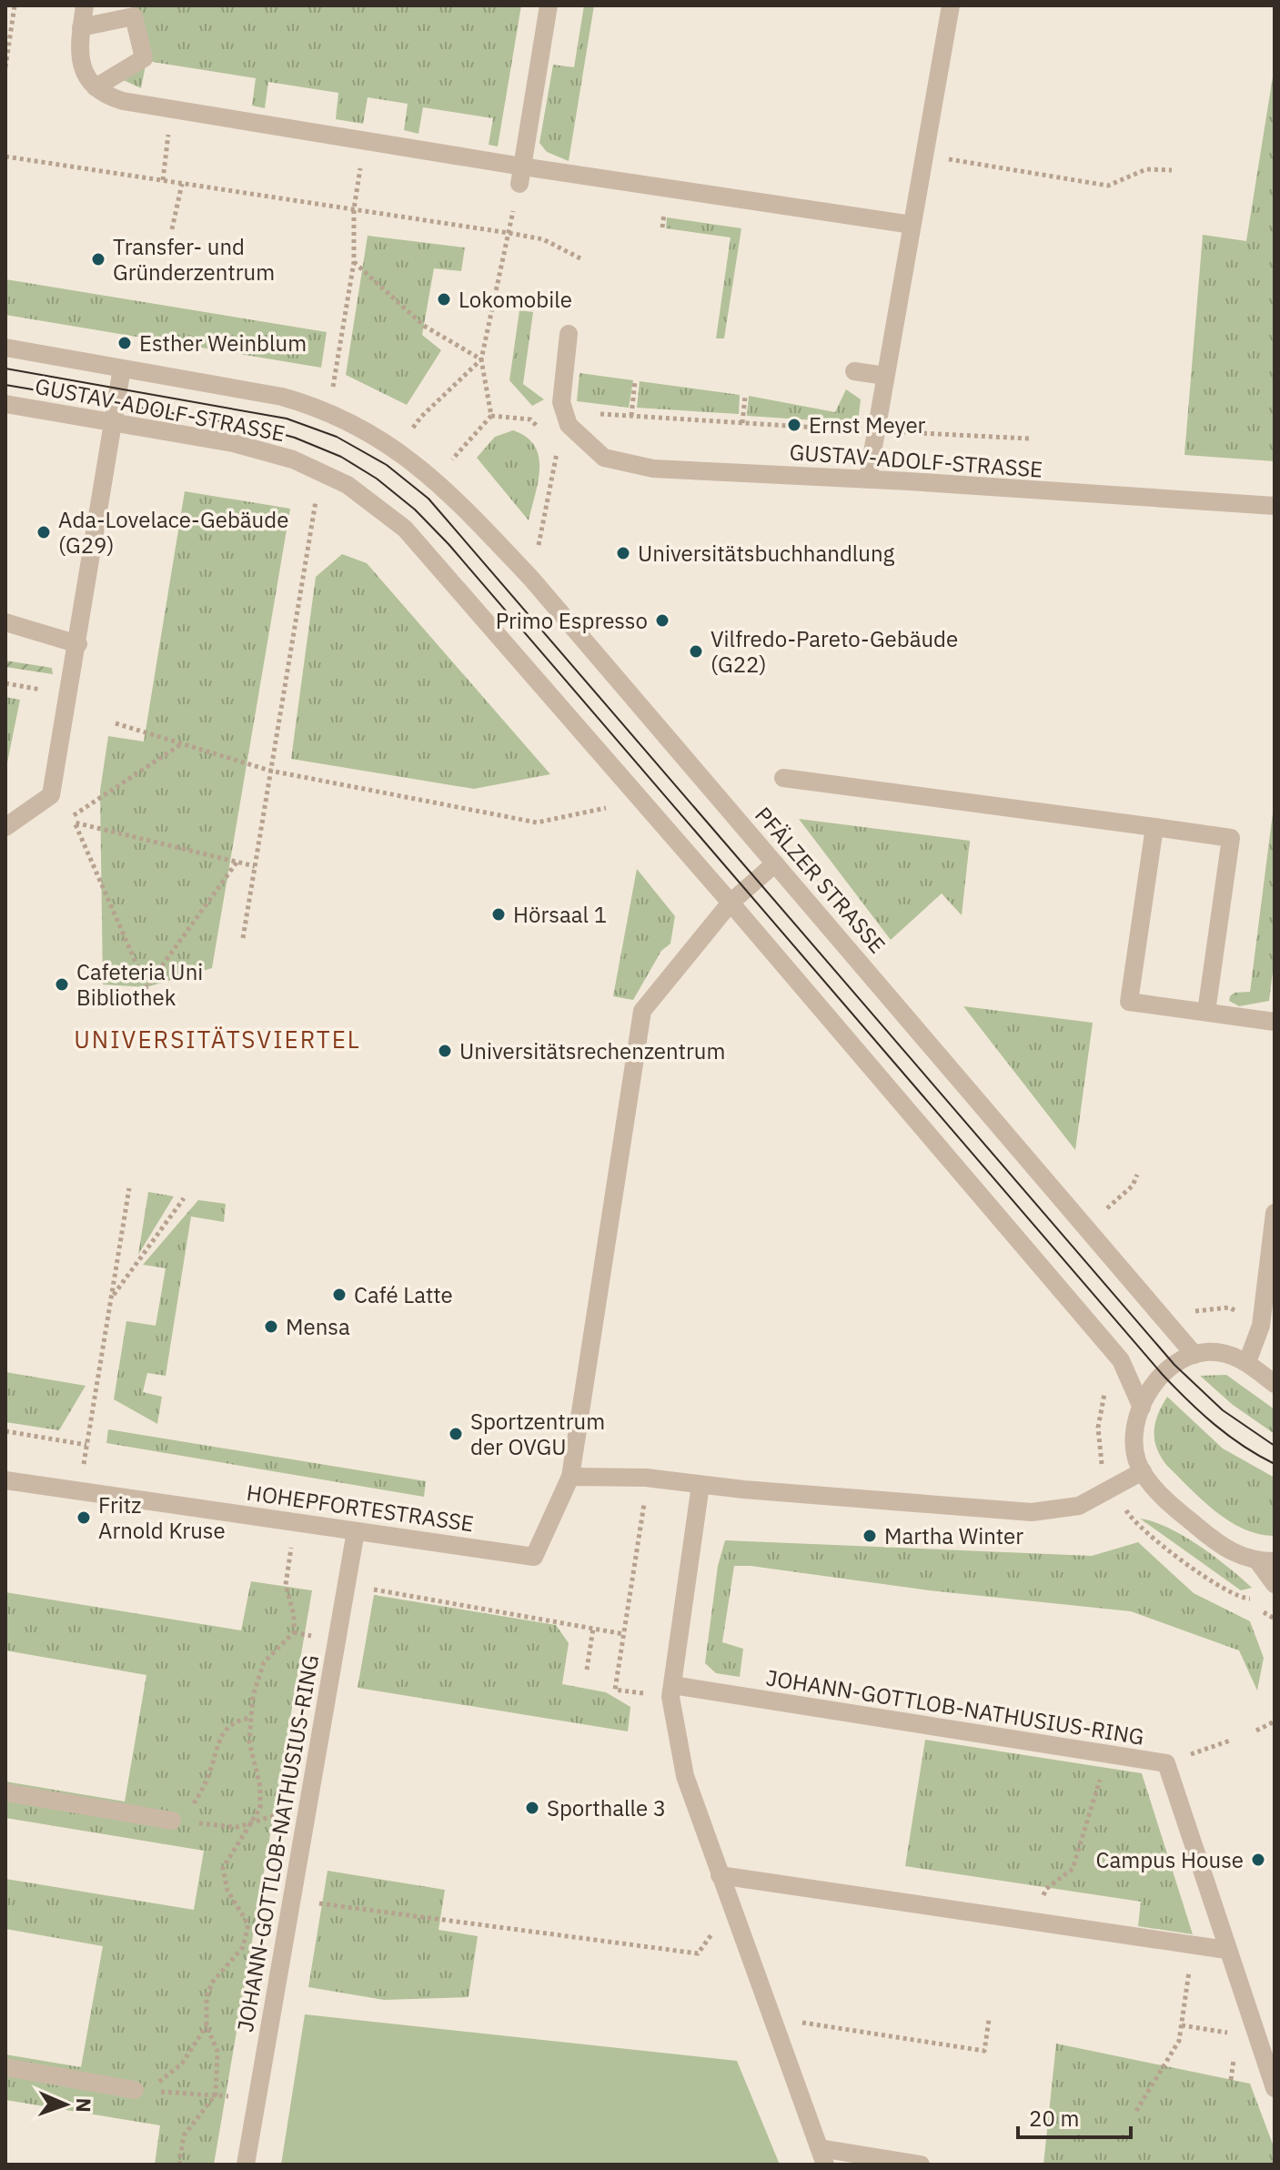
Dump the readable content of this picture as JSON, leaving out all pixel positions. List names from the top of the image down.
{
  "streets": {
    "street": [
      "GUSTAV-ADOLF-STRASSE",
      "PFÄLZER STRASSE",
      "HOHEPFORTESTRASSE",
      "JOHANN-GOTTLOB-NATHUSIUS-RING"
    ]
  },
  "crossings": [
    ["GUSTAV-ADOLF-STRASSE", "PFÄLZER STRASSE"],
    ["GUSTAV-ADOLF-STRASSE", "HOHEPFORTESTRASSE"],
    ["PFÄLZER STRASSE", "HOHEPFORTESTRASSE"],
    ["HOHEPFORTESTRASSE", "JOHANN-GOTTLOB-NATHUSIUS-RING"]
  ],
  "districts": ["UNIVERSITÄTSVIERTEL"],
  "places": [
    "Transfer- und Gründerzentrum",
    "Lokomobile",
    "Esther Weinblum",
    "Ernst Meyer",
    "Ada-Lovelace-Gebäude (G29)",
    "Universitätsbuchhandlung",
    "Primo Espresso",
    "Vilfredo-Pareto-Gebäude (G22)",
    "Hörsaal 1",
    "Cafeteria Uni Bibliothek",
    "Universitätsrechenzentrum",
    "Café Latte",
    "Mensa",
    "Sportzentrum der OVGU",
    "Fritz Arnold Kruse",
    "Martha Winter",
    "Sporthalle 3",
    "Campus House"
  ],
  "scale_bar": "20 m",
  "north": "right"
}
